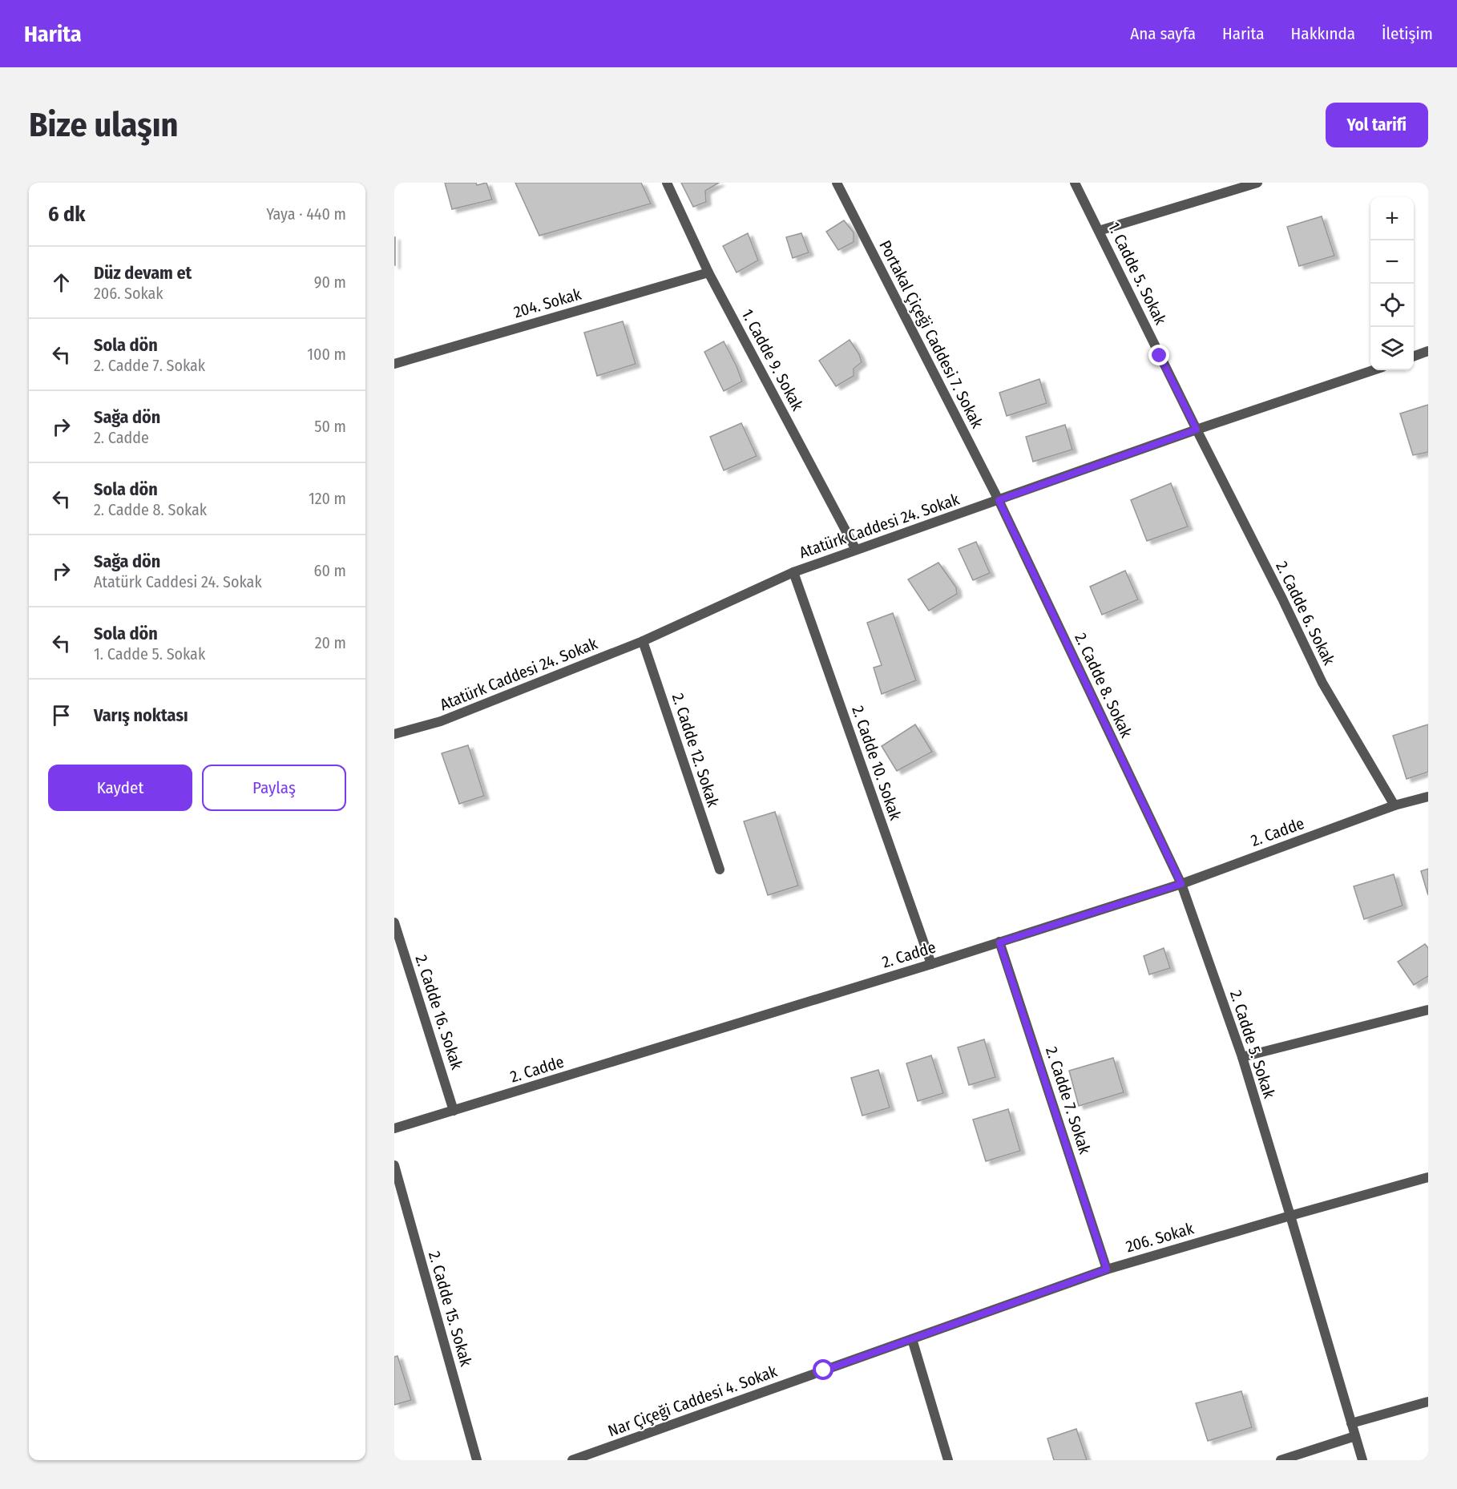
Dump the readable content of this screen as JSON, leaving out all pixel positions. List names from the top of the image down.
{
  "streets": {
    "street": [
      "1. Cadde 5. Sokak",
      "204. Sokak",
      "Portakal Çiçeği Caddesi 7. Sokak",
      "1. Cadde 9. Sokak",
      "Atatürk Caddesi 24. Sokak",
      "2. Cadde 6. Sokak",
      "2. Cadde 8. Sokak",
      "2. Cadde 12. Sokak",
      "2. Cadde 10. Sokak",
      "2. Cadde",
      "2. Cadde 16. Sokak",
      "2. Cadde 5. Sokak",
      "2. Cadde 7. Sokak",
      "206. Sokak",
      "2. Cadde 15. Sokak",
      "Nar Çiçeği Caddesi 4. Sokak"
    ]
  },
  "crossings": [
    ["1. Cadde 5. Sokak", "Atatürk Caddesi 24. Sokak"],
    ["1. Cadde 5. Sokak", "2. Cadde 6. Sokak"],
    ["204. Sokak", "1. Cadde 9. Sokak"],
    ["Portakal Çiçeği Caddesi 7. Sokak", "Atatürk Caddesi 24. Sokak"],
    ["Portakal Çiçeği Caddesi 7. Sokak", "2. Cadde 8. Sokak"],
    ["1. Cadde 9. Sokak", "Atatürk Caddesi 24. Sokak"],
    ["Atatürk Caddesi 24. Sokak", "2. Cadde 6. Sokak"],
    ["Atatürk Caddesi 24. Sokak", "2. Cadde 8. Sokak"],
    ["Atatürk Caddesi 24. Sokak", "2. Cadde 12. Sokak"],
    ["Atatürk Caddesi 24. Sokak", "2. Cadde 10. Sokak"],
    ["2. Cadde 6. Sokak", "2. Cadde"],
    ["2. Cadde 8. Sokak", "2. Cadde"],
    ["2. Cadde 8. Sokak", "2. Cadde 5. Sokak"],
    ["2. Cadde 10. Sokak", "2. Cadde"],
    ["2. Cadde", "2. Cadde 16. Sokak"],
    ["2. Cadde", "2. Cadde 5. Sokak"],
    ["2. Cadde", "2. Cadde 7. Sokak"],
    ["2. Cadde 5. Sokak", "206. Sokak"],
    ["2. Cadde 7. Sokak", "206. Sokak"],
    ["206. Sokak", "Nar Çiçeği Caddesi 4. Sokak"]
  ],
  "page": {
    "header": "Harita",
    "nav": [
      "Ana sayfa",
      "Harita",
      "Hakkında",
      "İletişim"
    ],
    "buttons": [
      "Yol tarifi",
      ["Kaydet", "Paylaş"]
    ],
    "title": "Bize ulaşın",
    "heading": ["6 dk", "Yaya · 440 m"],
    "map_buttons": ["+", "−"],
    "list": [
      ["Düz devam et", "206. Sokak", "90 m"],
      ["Sola dön", "2. Cadde 7. Sokak", "100 m"],
      ["Sağa dön", "2. Cadde", "50 m"],
      ["Sola dön", "2. Cadde 8. Sokak", "120 m"],
      ["Sağa dön", "Atatürk Caddesi 24. Sokak", "60 m"],
      ["Sola dön", "1. Cadde 5. Sokak", "20 m"],
      "Varış noktası"
    ]
  }
}
